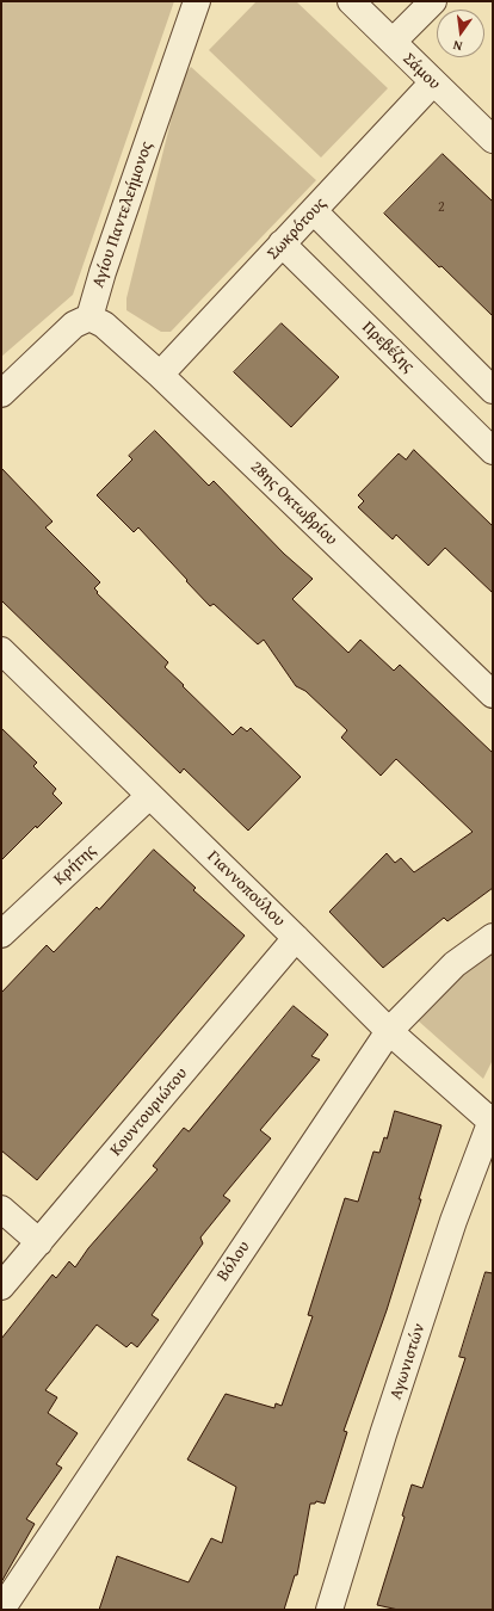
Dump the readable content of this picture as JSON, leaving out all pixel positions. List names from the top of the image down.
{
  "streets": {
    "street": [
      "Σάμου",
      "Αγίου Παντελεήμονος",
      "Σωκρότους",
      "Πρεβέζης",
      "28ης Οκτωβρίου",
      "Κρήτης",
      "Γιαννοπούλου",
      "Κουντουριώτου",
      "Βόλου",
      "Αγωνιστών"
    ]
  },
  "crossings": [
    ["Σάμου", "Σωκρότους"],
    ["Αγίου Παντελεήμονος", "28ης Οκτωβρίου"],
    ["Σωκρότους", "Πρεβέζης"],
    ["Σωκρότους", "28ης Οκτωβρίου"],
    ["Κρήτης", "Γιαννοπούλου"],
    ["Γιαννοπούλου", "Κουντουριώτου"],
    ["Γιαννοπούλου", "Βόλου"],
    ["Γιαννοπούλου", "Αγωνιστών"]
  ],
  "house_numbers": ["2"],
  "north": "bottom"
}
